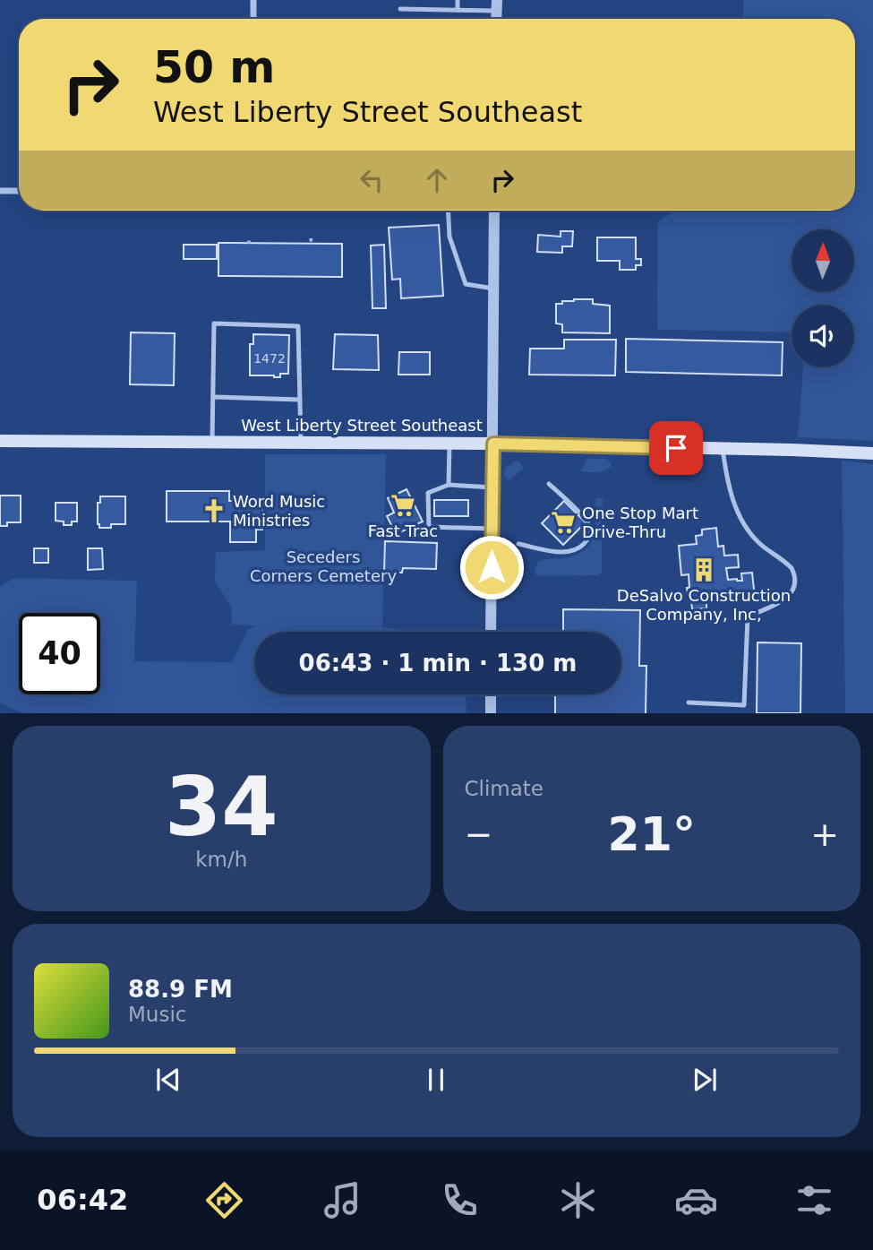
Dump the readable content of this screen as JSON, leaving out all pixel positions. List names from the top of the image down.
{
  "streets": {
    "main road": ["West Liberty Street Southeast"]
  },
  "parks": ["Seceders Corners Cemetery"],
  "places": {
    "supermarket": ["Fast Trac", "One Stop Mart Drive-Thru"],
    "church": ["Word Music Ministries"],
    "building": ["DeSalvo Construction Company, Inc,"]
  },
  "house_numbers": ["1472"],
  "north": "top",
  "page": {
    "turn": ["50 m", "West Liberty Street Southeast"],
    "limit": "40",
    "trip": "06:43 · 1 min · 130 m",
    "tile": [
      ["34", "km/h"],
      "Climate"
    ],
    "heat": ["−", "21°", "+"],
    "song": ["88.9 FM", "Music"],
    "tabs": "06:42"
  }
}
